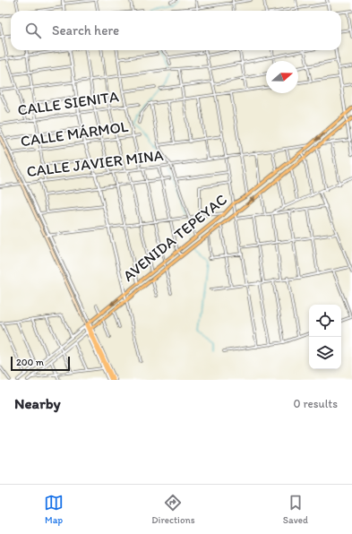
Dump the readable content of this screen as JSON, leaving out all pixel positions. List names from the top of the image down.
{
  "streets": {
    "main road": ["AVENIDA TEPEYAC"],
    "street": ["CALLE SIENITA", "CALLE MÁRMOL", "CALLE JAVIER MINA"]
  },
  "crossings": [
    ["CALLE JAVIER MINA", "AVENIDA TEPEYAC"]
  ],
  "scale_bar": "200 m",
  "north": "right",
  "page": {
    "search": "Search here",
    "scale": "200 m",
    "heading": ["Nearby", "0 results"],
    "nav": ["Map", "Directions", "Saved"]
  }
}
